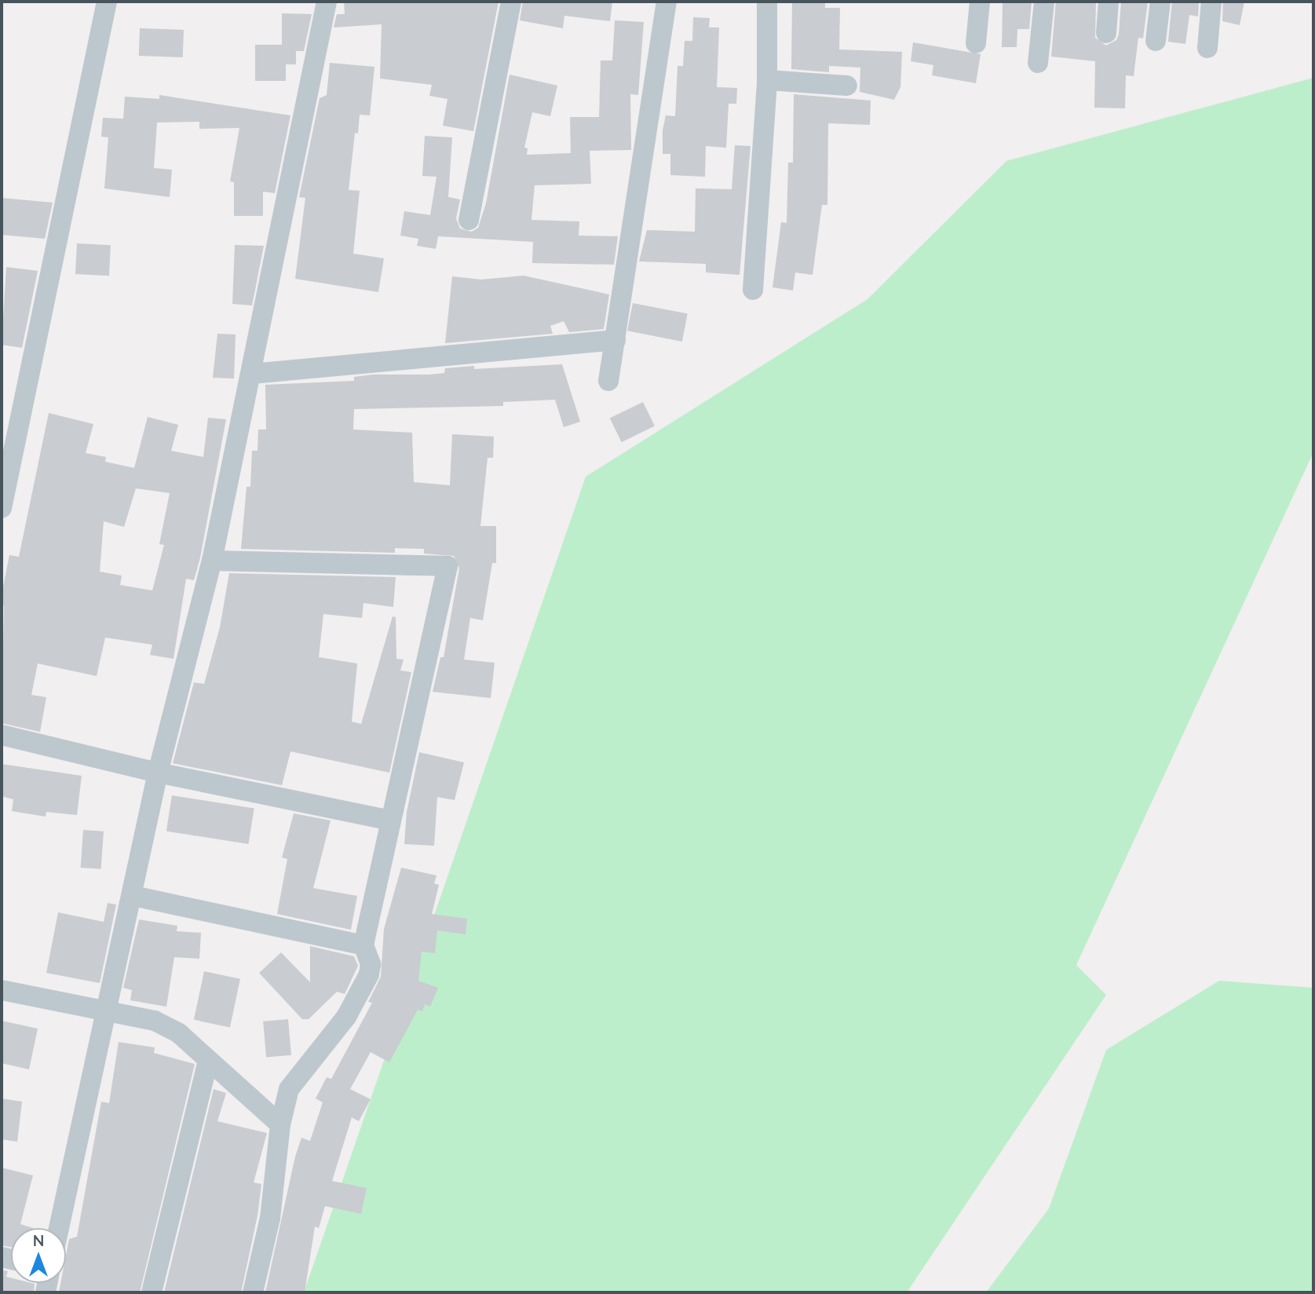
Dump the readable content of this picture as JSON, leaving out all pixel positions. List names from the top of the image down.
{
  "north": "top"
}
